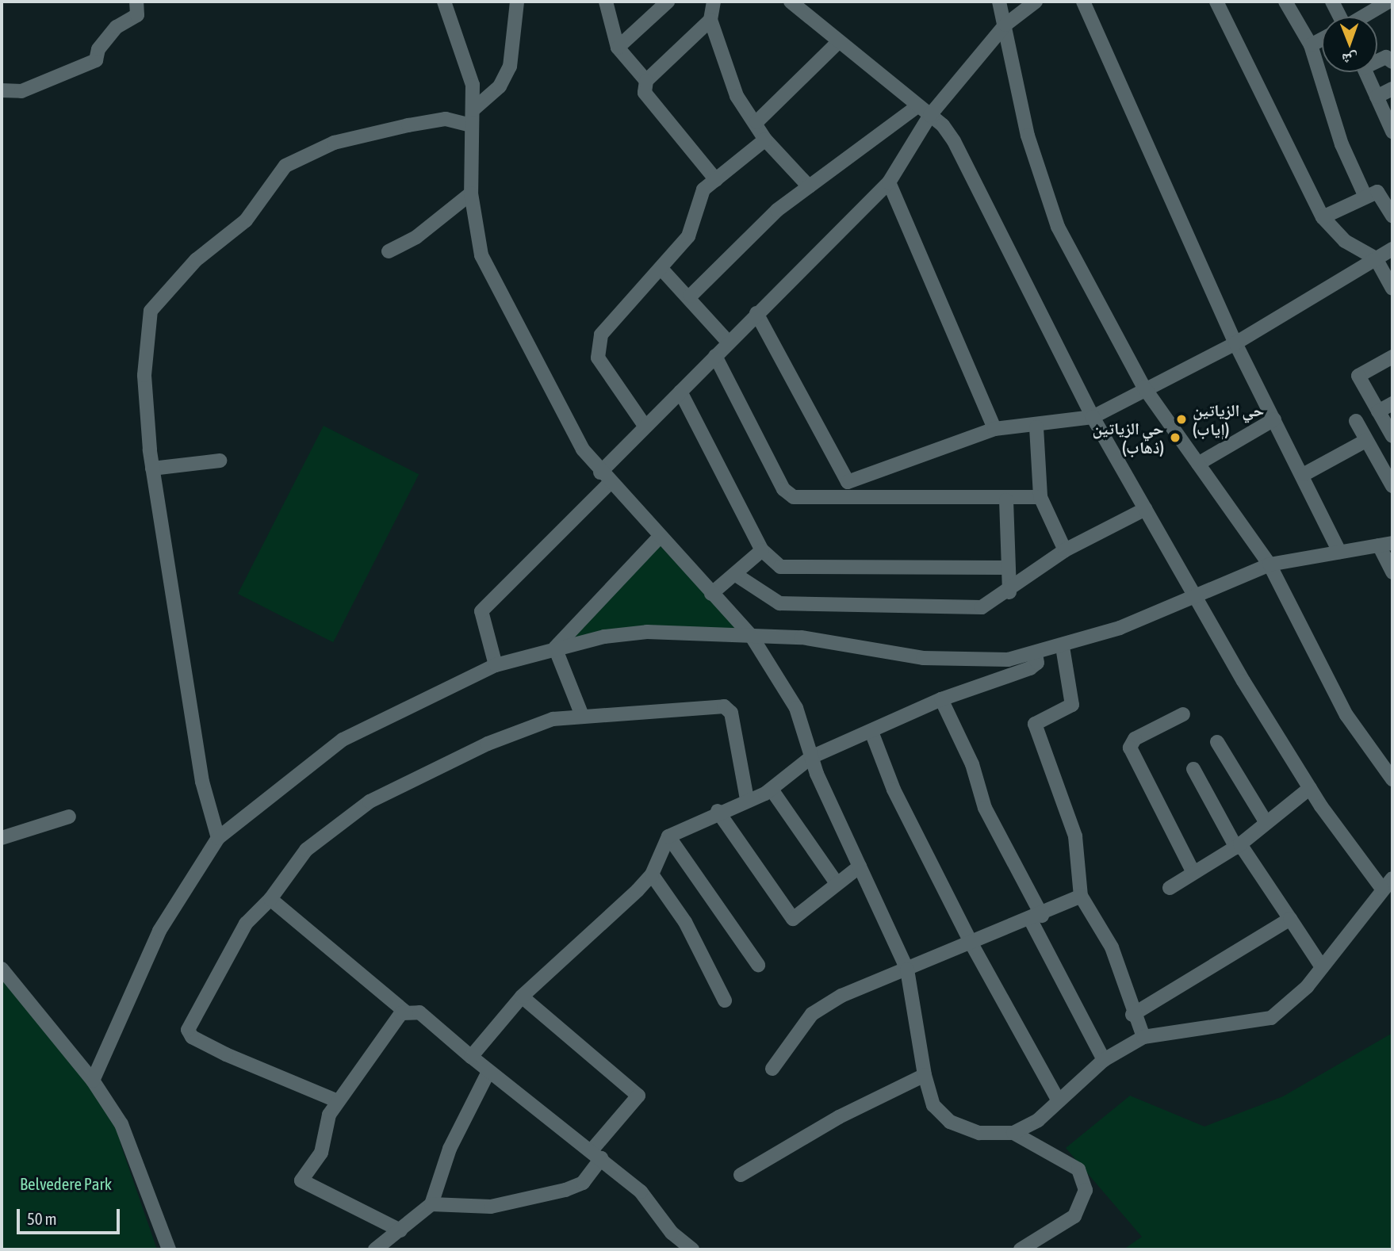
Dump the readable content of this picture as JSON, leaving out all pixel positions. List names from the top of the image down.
{
  "parks": ["Belvedere Park"],
  "places": ["حي الزياتين (إياب)", "حي الزياتين (ذهاب)"],
  "scale_bar": "50 m",
  "north": "bottom"
}
